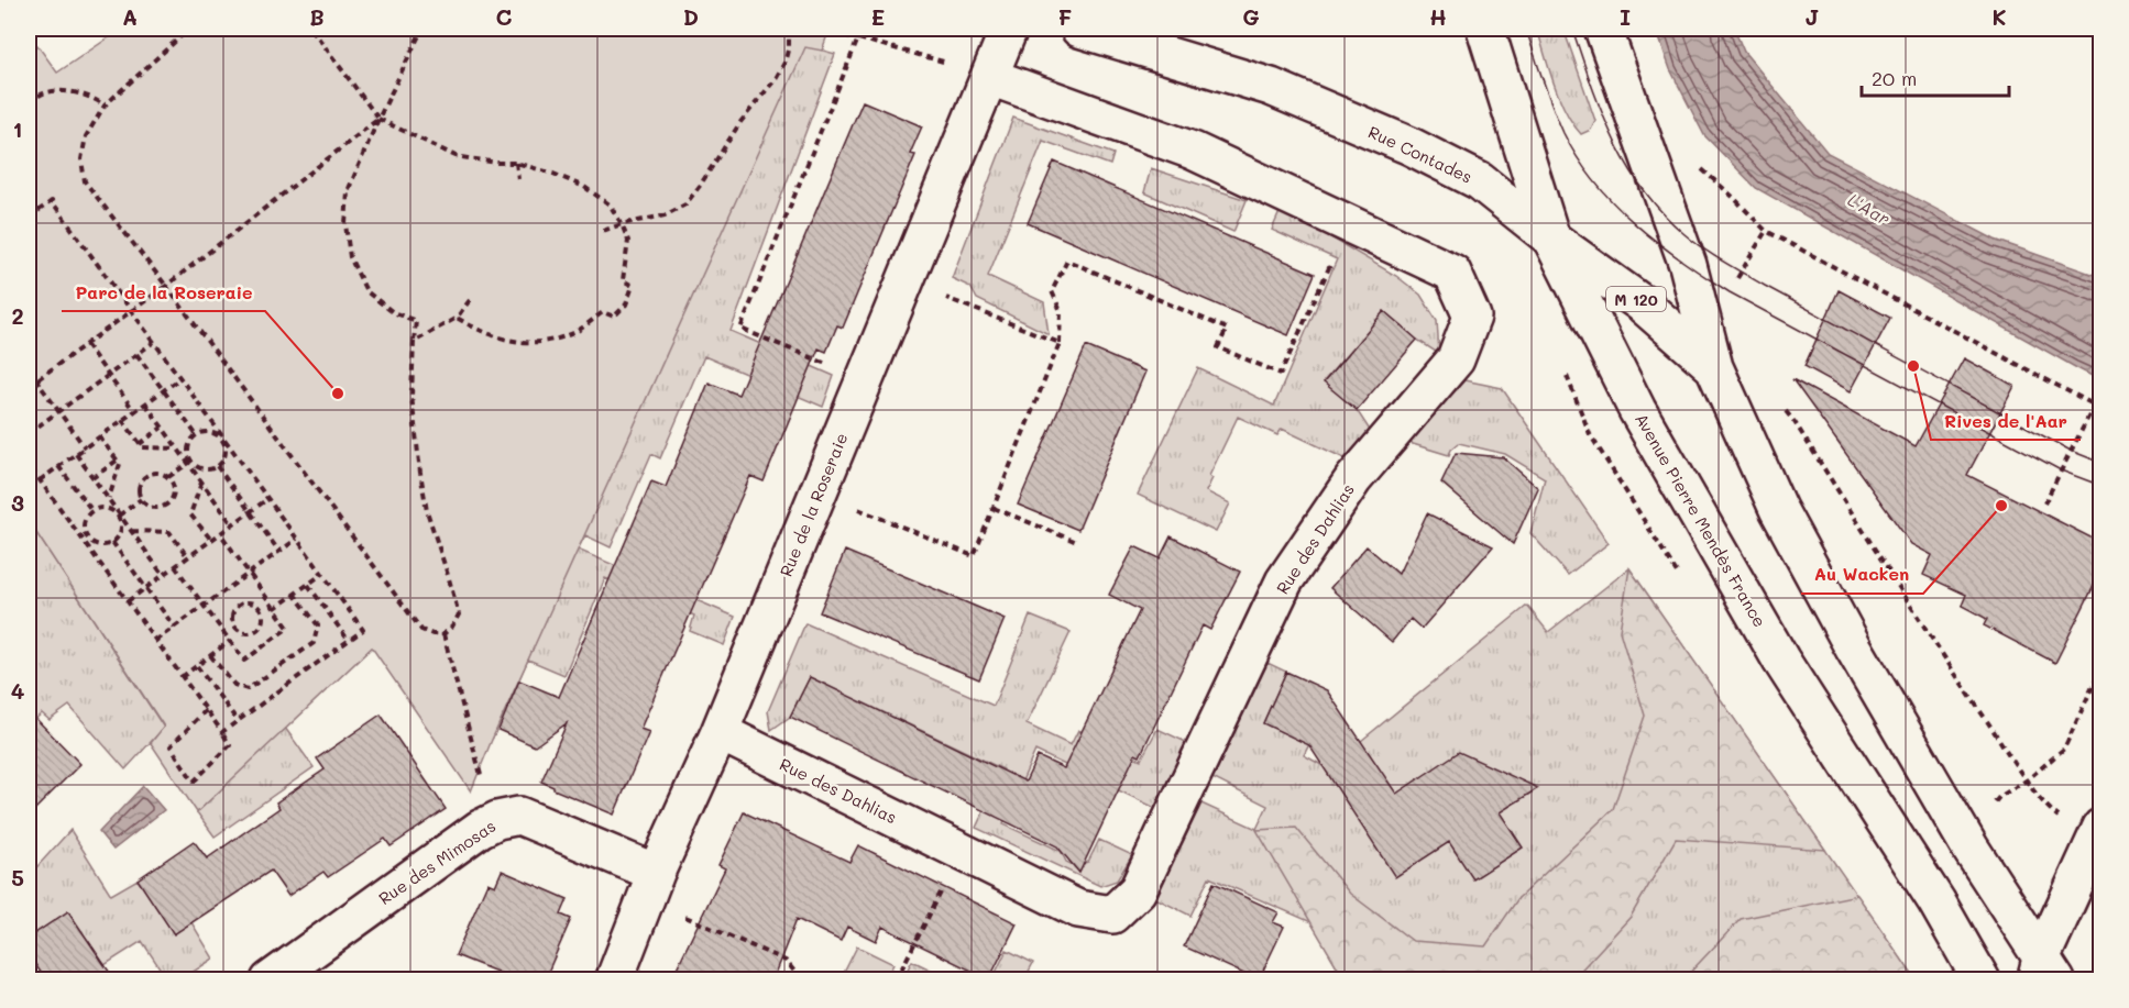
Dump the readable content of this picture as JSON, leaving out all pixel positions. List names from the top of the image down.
{
  "streets": {
    "street": [
      "Rue Contades",
      "M 120",
      "Rue de la Roseraie",
      "Avenue Pierre Mendès France",
      "Rue des Dahlias",
      "Rue des Mimosas"
    ]
  },
  "crossings": [
    ["Rue Contades", "Avenue Pierre Mendès France"],
    ["Rue de la Roseraie", "Rue des Dahlias"],
    ["Rue de la Roseraie", "Rue des Mimosas"]
  ],
  "water": ["L'Aar"],
  "places": ["Rives de l'Aar", "Parc de la Roseraie", "Au Wacken"],
  "scale_bar": "20 m",
  "grid": {
    "columns": [
      "A",
      "B",
      "C",
      "D",
      "E",
      "F",
      "G",
      "H",
      "I",
      "J",
      "K"
    ],
    "rows": [
      "1",
      "2",
      "3",
      "4",
      "5"
    ]
  }
}
